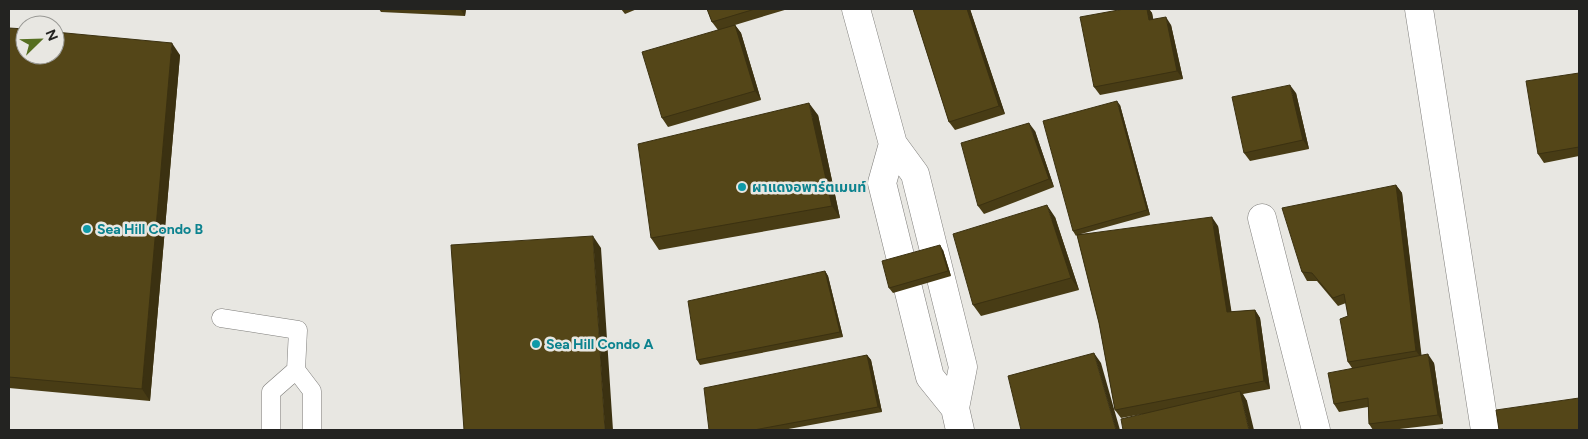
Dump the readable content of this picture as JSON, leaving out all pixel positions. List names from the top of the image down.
{
  "places": ["ผาแดงอพาร์ตเมนท์", "Sea Hill Condo B", "Sea Hill Condo A"],
  "north": "top right"
}
